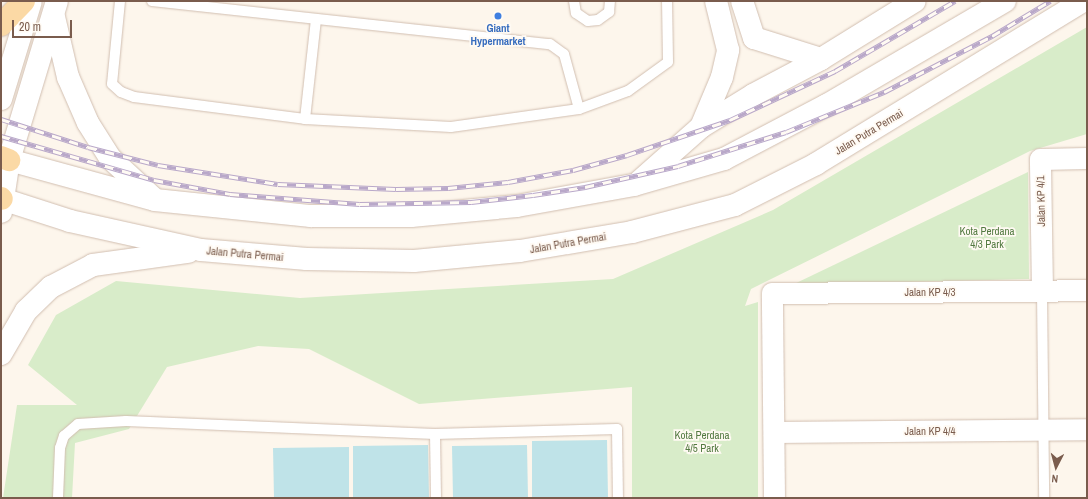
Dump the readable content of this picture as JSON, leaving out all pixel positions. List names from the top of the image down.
{
  "streets": {
    "main road": ["Jalan Putra Permai"],
    "street": ["Jalan KP 4/1", "Jalan KP 4/3", "Jalan KP 4/4"]
  },
  "crossings": [
    ["Jalan KP 4/1", "Jalan KP 4/3"],
    ["Jalan KP 4/3", "Jalan KP 4/4"]
  ],
  "parks": ["Kota Perdana 4/3 Park", "Kota Perdana 4/5 Park"],
  "places": ["Giant Hypermarket"],
  "scale_bar": "20 m",
  "north": "bottom"
}
